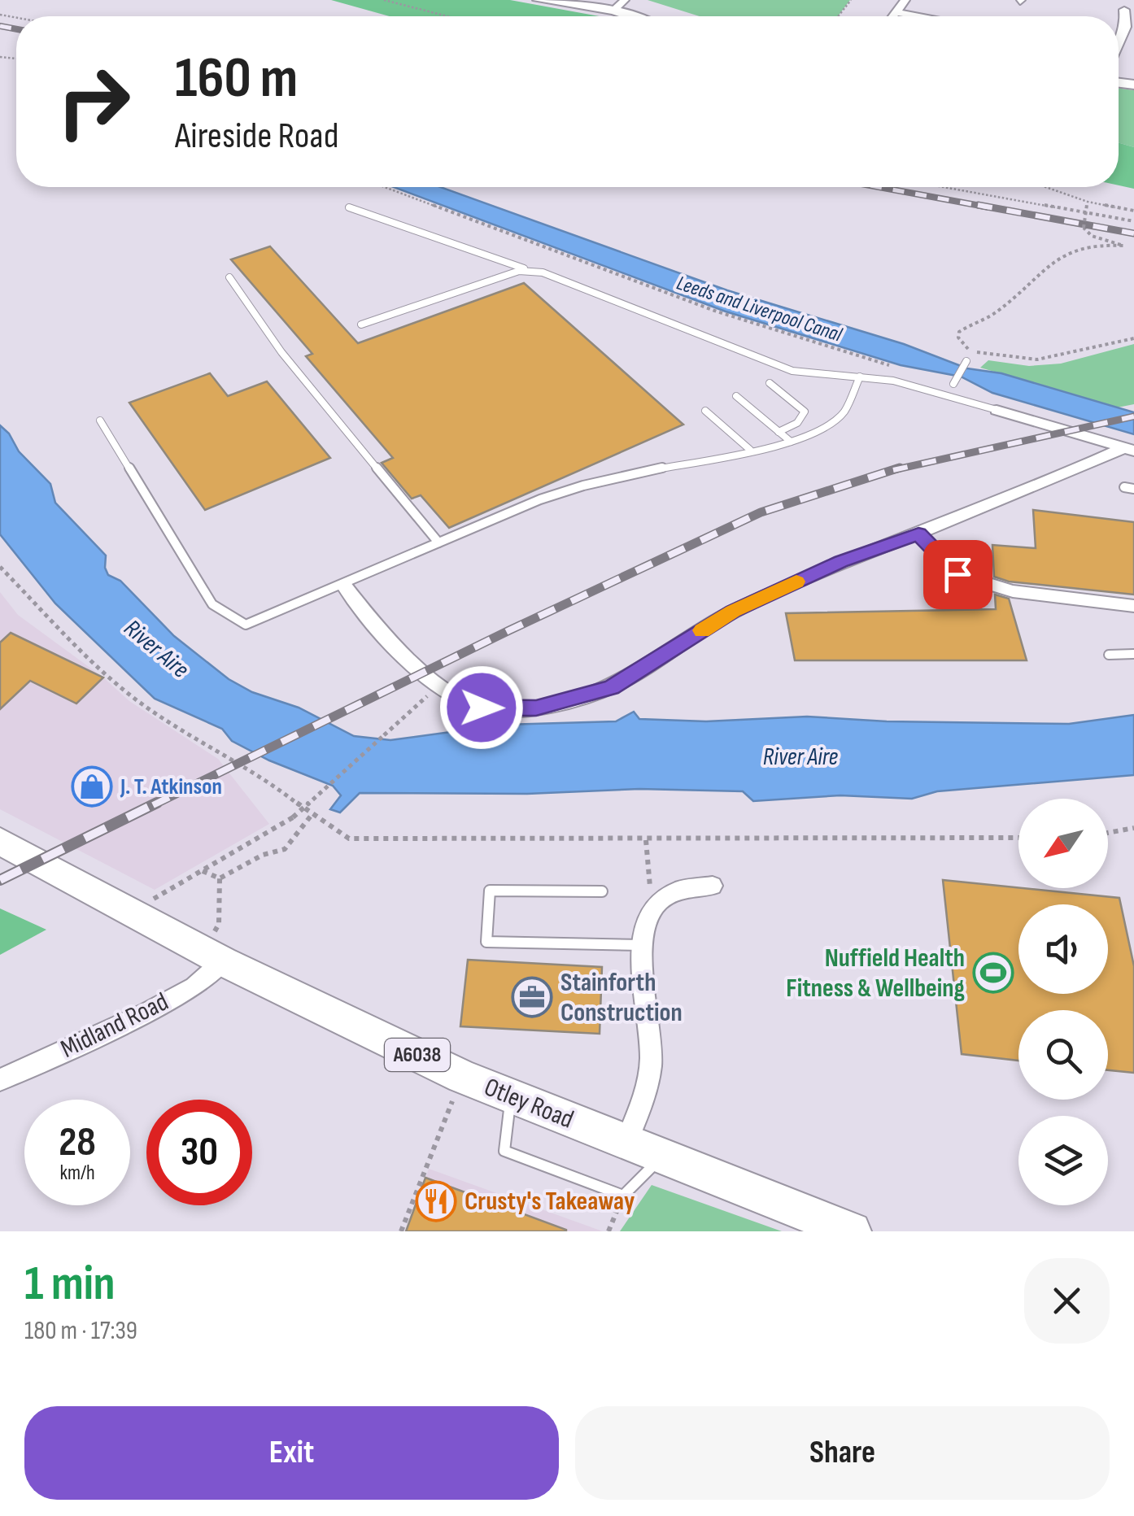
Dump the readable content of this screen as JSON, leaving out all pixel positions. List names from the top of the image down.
{
  "streets": {
    "main road": ["A6038", "Otley Road"],
    "street": ["Midland Road"]
  },
  "crossings": [
    ["Midland Road", "Otley Road"]
  ],
  "water": ["Leeds and Liverpool Canal", "River Aire"],
  "places": {
    "shop": ["J. T. Atkinson"],
    "sports": ["Nuffield Health Fitness & Wellbeing"],
    "office": ["Stainforth Construction"],
    "restaurant": ["Crusty's Takeaway"]
  },
  "north": "bottom left",
  "page": {
    "turn": ["160 m", "Aireside Road"],
    "speed": "28 km/h",
    "limit": "30",
    "heading": ["1 min", "180 m · 17:39"],
    "buttons": ["Exit", "Share"]
  }
}
